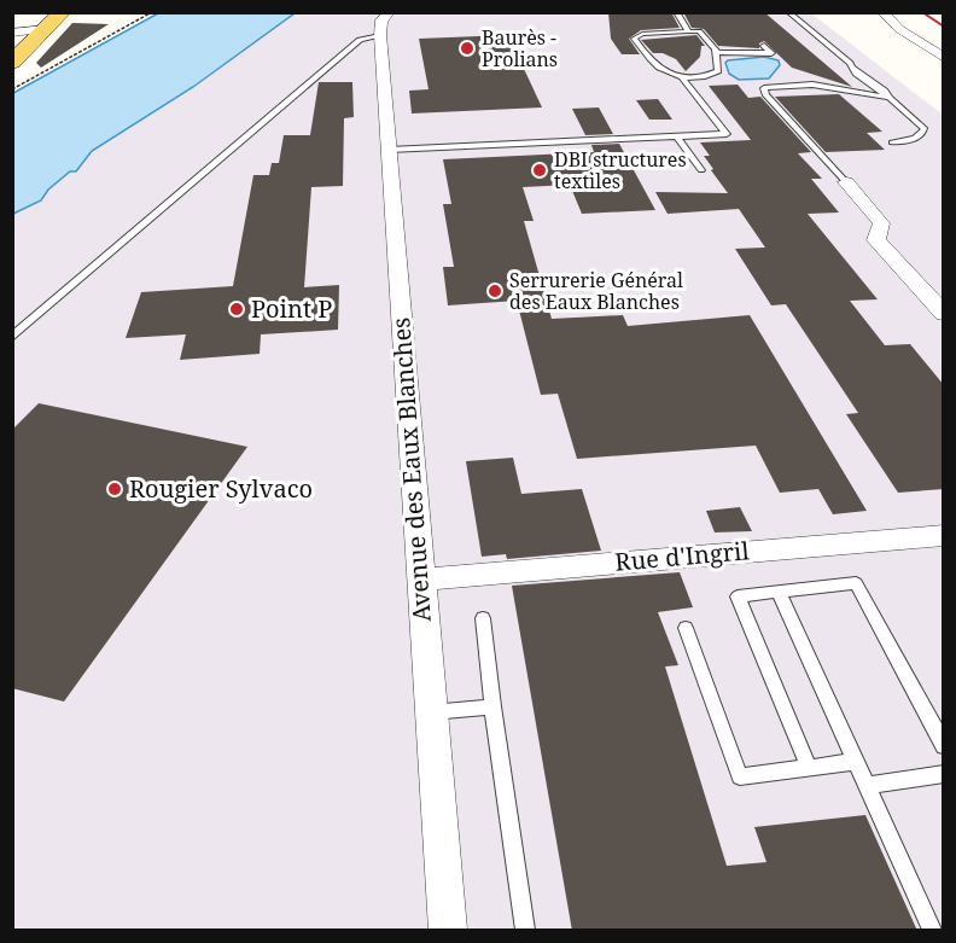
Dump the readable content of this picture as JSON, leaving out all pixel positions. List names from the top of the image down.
{
  "streets": {
    "street": ["Avenue des Eaux Blanches", "Rue d'Ingril"]
  },
  "crossings": [
    ["Avenue des Eaux Blanches", "Rue d'Ingril"]
  ],
  "places": [
    "Baurès - Prolians",
    "DBI structures textiles",
    "Serrurerie Général des Eaux Blanches",
    "Point P",
    "Rougier Sylvaco"
  ]
}
